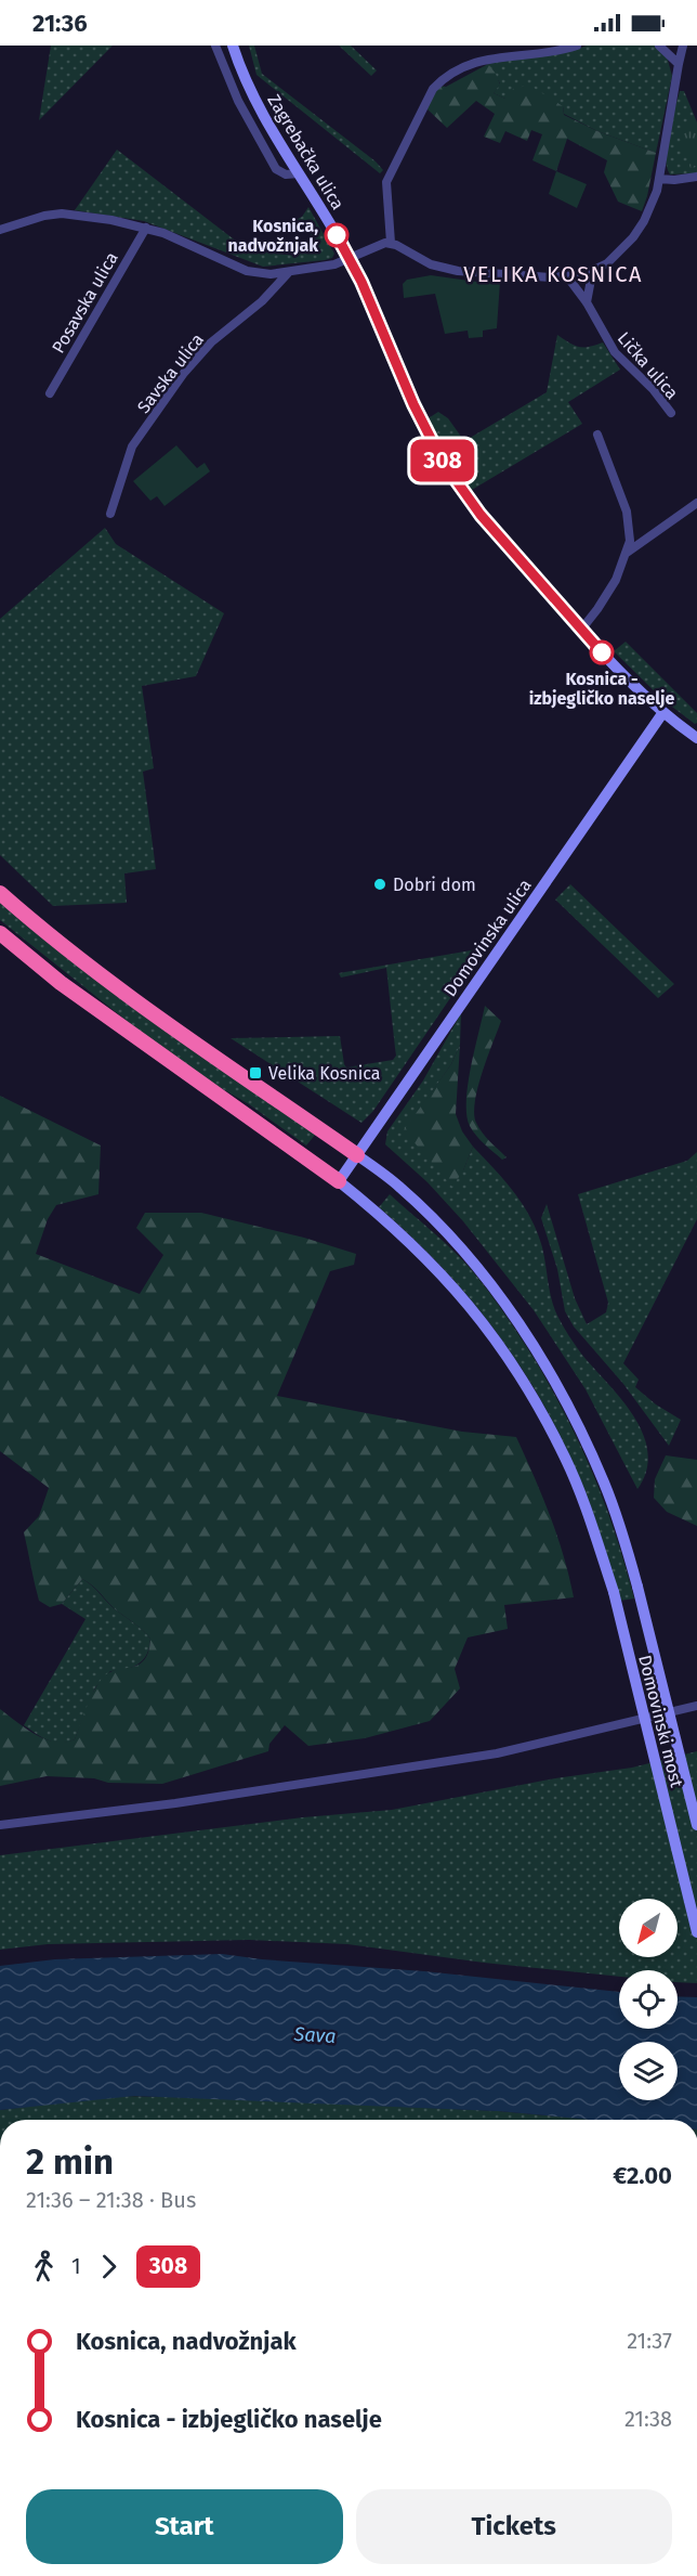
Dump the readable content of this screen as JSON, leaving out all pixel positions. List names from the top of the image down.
{
  "streets": {
    "main road": ["Zagrebačka ulica", "Domovinska ulica", "Domovinski most"],
    "street": ["Posavska ulica", "Lička ulica", "Savska ulica"]
  },
  "crossings": [
    ["Zagrebačka ulica", "Domovinska ulica"],
    ["Domovinska ulica", "Domovinski most"]
  ],
  "districts": ["VELIKA KOSNICA"],
  "water": ["Sava"],
  "places": {
    "other": ["Kosnica, nadvožnjak", "Kosnica - izbjegličko naselje", "Dobri dom"],
    "transit": ["Velika Kosnica"]
  },
  "lines": ["bus line 308"],
  "north": "bottom left",
  "page": {
    "status": "21:36",
    "on_map": "308",
    "heading": ["2 min", "21:36 – 21:38 · Bus", "€2.00"],
    "legs": ["1", "308"],
    "list": [
      {
        "name": "Kosnica, nadvožnjak",
        "value": "21:37"
      },
      {
        "name": "Kosnica - izbjegličko naselje",
        "value": "21:38"
      }
    ],
    "buttons": ["Start", "Tickets"]
  }
}
